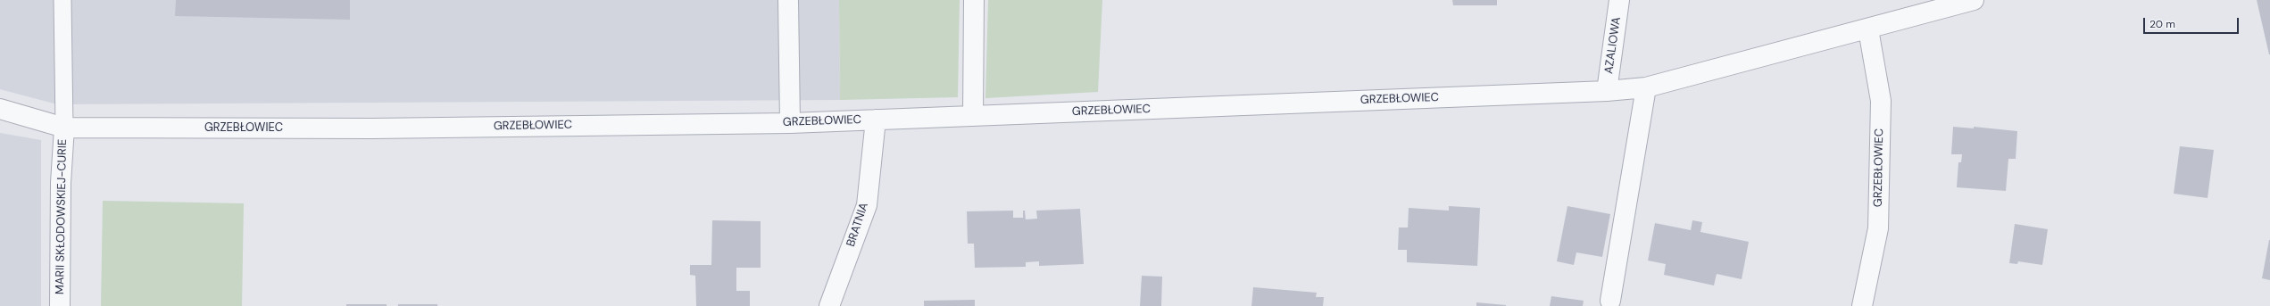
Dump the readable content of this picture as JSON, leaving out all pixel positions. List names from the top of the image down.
{
  "streets": {
    "street": [
      "AZALIOWA",
      "GRZEBŁOWIEC",
      "MARII SKŁODOWSKIEJ-CURIE",
      "BRATNIA"
    ]
  },
  "crossings": [
    ["AZALIOWA", "GRZEBŁOWIEC"],
    ["GRZEBŁOWIEC", "MARII SKŁODOWSKIEJ-CURIE"],
    ["GRZEBŁOWIEC", "BRATNIA"]
  ],
  "scale_bar": "20 m"
}
